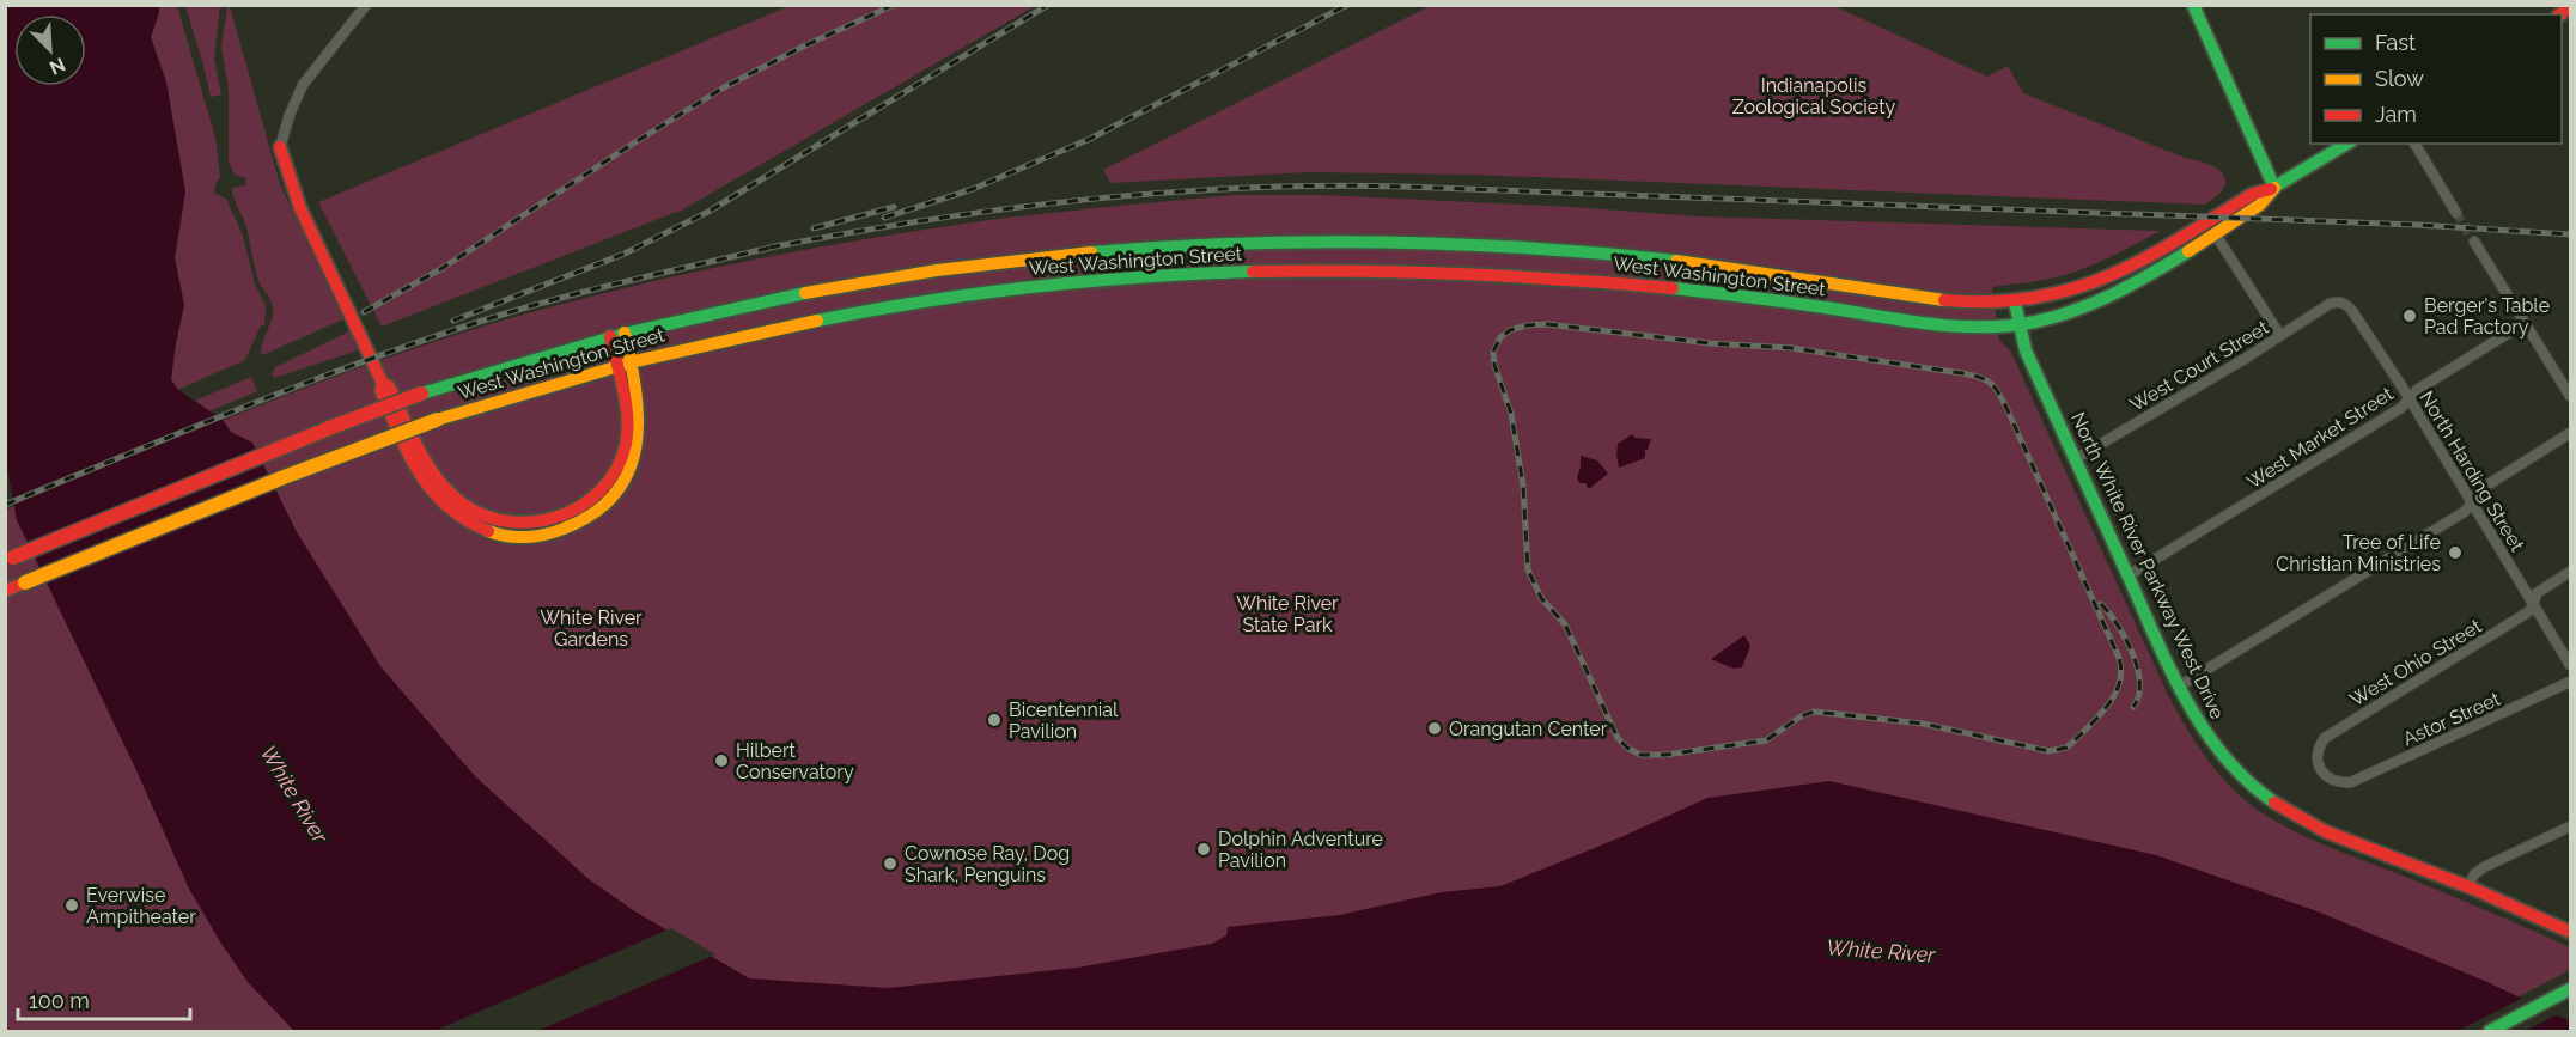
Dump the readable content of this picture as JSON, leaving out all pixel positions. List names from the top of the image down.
{
  "streets": {
    "main road": ["West Washington Street", "North White River Parkway West Drive"],
    "street": [
      "West Court Street",
      "West Market Street",
      "North Harding Street",
      "West Ohio Street",
      "Astor Street"
    ]
  },
  "crossings": [
    ["West Washington Street", "North White River Parkway West Drive"],
    ["West Court Street", "North Harding Street"],
    ["West Court Street", "North White River Parkway West Drive"],
    ["West Market Street", "North Harding Street"],
    ["West Market Street", "North White River Parkway West Drive"],
    ["North Harding Street", "West Ohio Street"],
    ["West Ohio Street", "Astor Street"]
  ],
  "water": ["White River"],
  "parks": ["Indianapolis Zoological Society", "White River State Park", "White River Gardens"],
  "places": [
    "Berger's Table Pad Factory",
    "Tree of Life Christian Ministries",
    "Bicentennial Pavilion",
    "Orangutan Center",
    "Hilbert Conservatory",
    "Dolphin Adventure Pavilion",
    "Cownose Ray, Dog Shark, Penguins",
    "Everwise Ampitheater"
  ],
  "legend": ["Fast", "Slow", "Jam"],
  "scale_bar": "100 m",
  "north": "bottom right"
}
